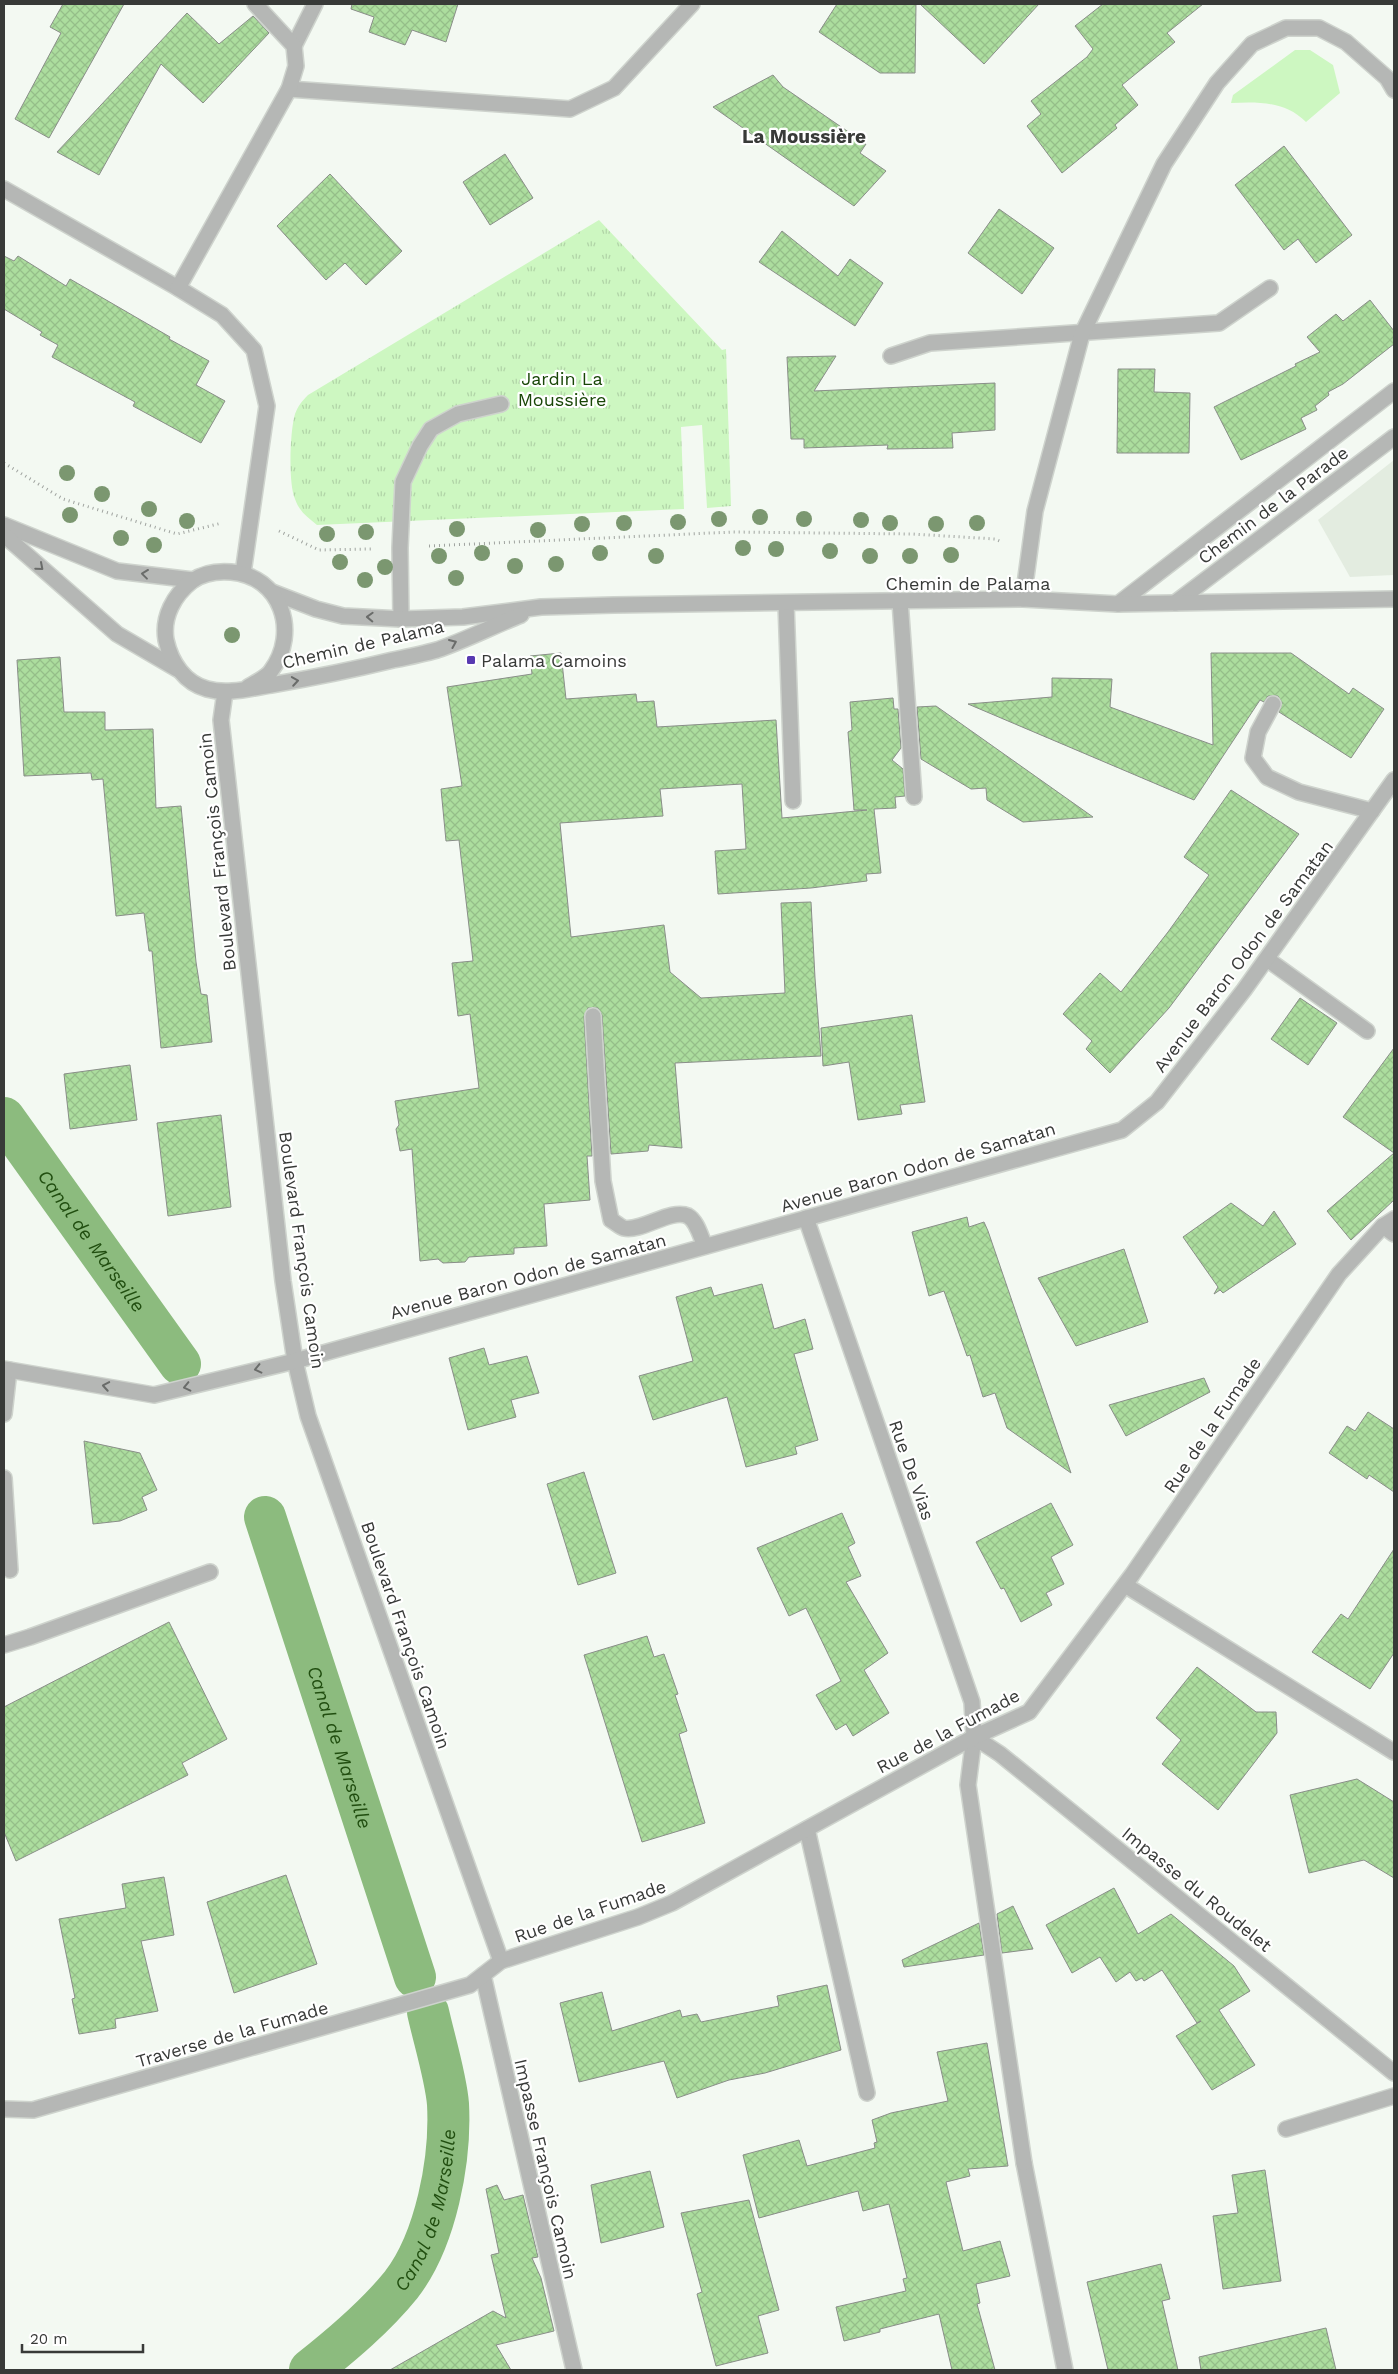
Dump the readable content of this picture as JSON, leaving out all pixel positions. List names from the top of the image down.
{
  "streets": {
    "street": [
      "Chemin de la Parade",
      "Chemin de Palama",
      "Boulevard François Camoin",
      "Avenue Baron Odon de Samatan",
      "Rue de la Fumade",
      "Rue De Vias",
      "Impasse du Roudelet",
      "Traverse de la Fumade",
      "Impasse François Camoin"
    ]
  },
  "crossings": [
    ["Chemin de la Parade", "Chemin de Palama"],
    ["Chemin de Palama", "Boulevard François Camoin"],
    ["Boulevard François Camoin", "Avenue Baron Odon de Samatan"],
    ["Boulevard François Camoin", "Rue de la Fumade"],
    ["Avenue Baron Odon de Samatan", "Rue De Vias"],
    ["Rue de la Fumade", "Rue De Vias"],
    ["Rue de la Fumade", "Impasse du Roudelet"],
    ["Rue de la Fumade", "Traverse de la Fumade"],
    ["Rue de la Fumade", "Impasse François Camoin"],
    ["Rue De Vias", "Impasse du Roudelet"]
  ],
  "districts": ["La Moussière"],
  "water": ["Canal de Marseille"],
  "parks": ["Jardin La Moussière"],
  "places": {
    "transit": ["Palama Camoins"]
  },
  "scale_bar": "20 m"
}
